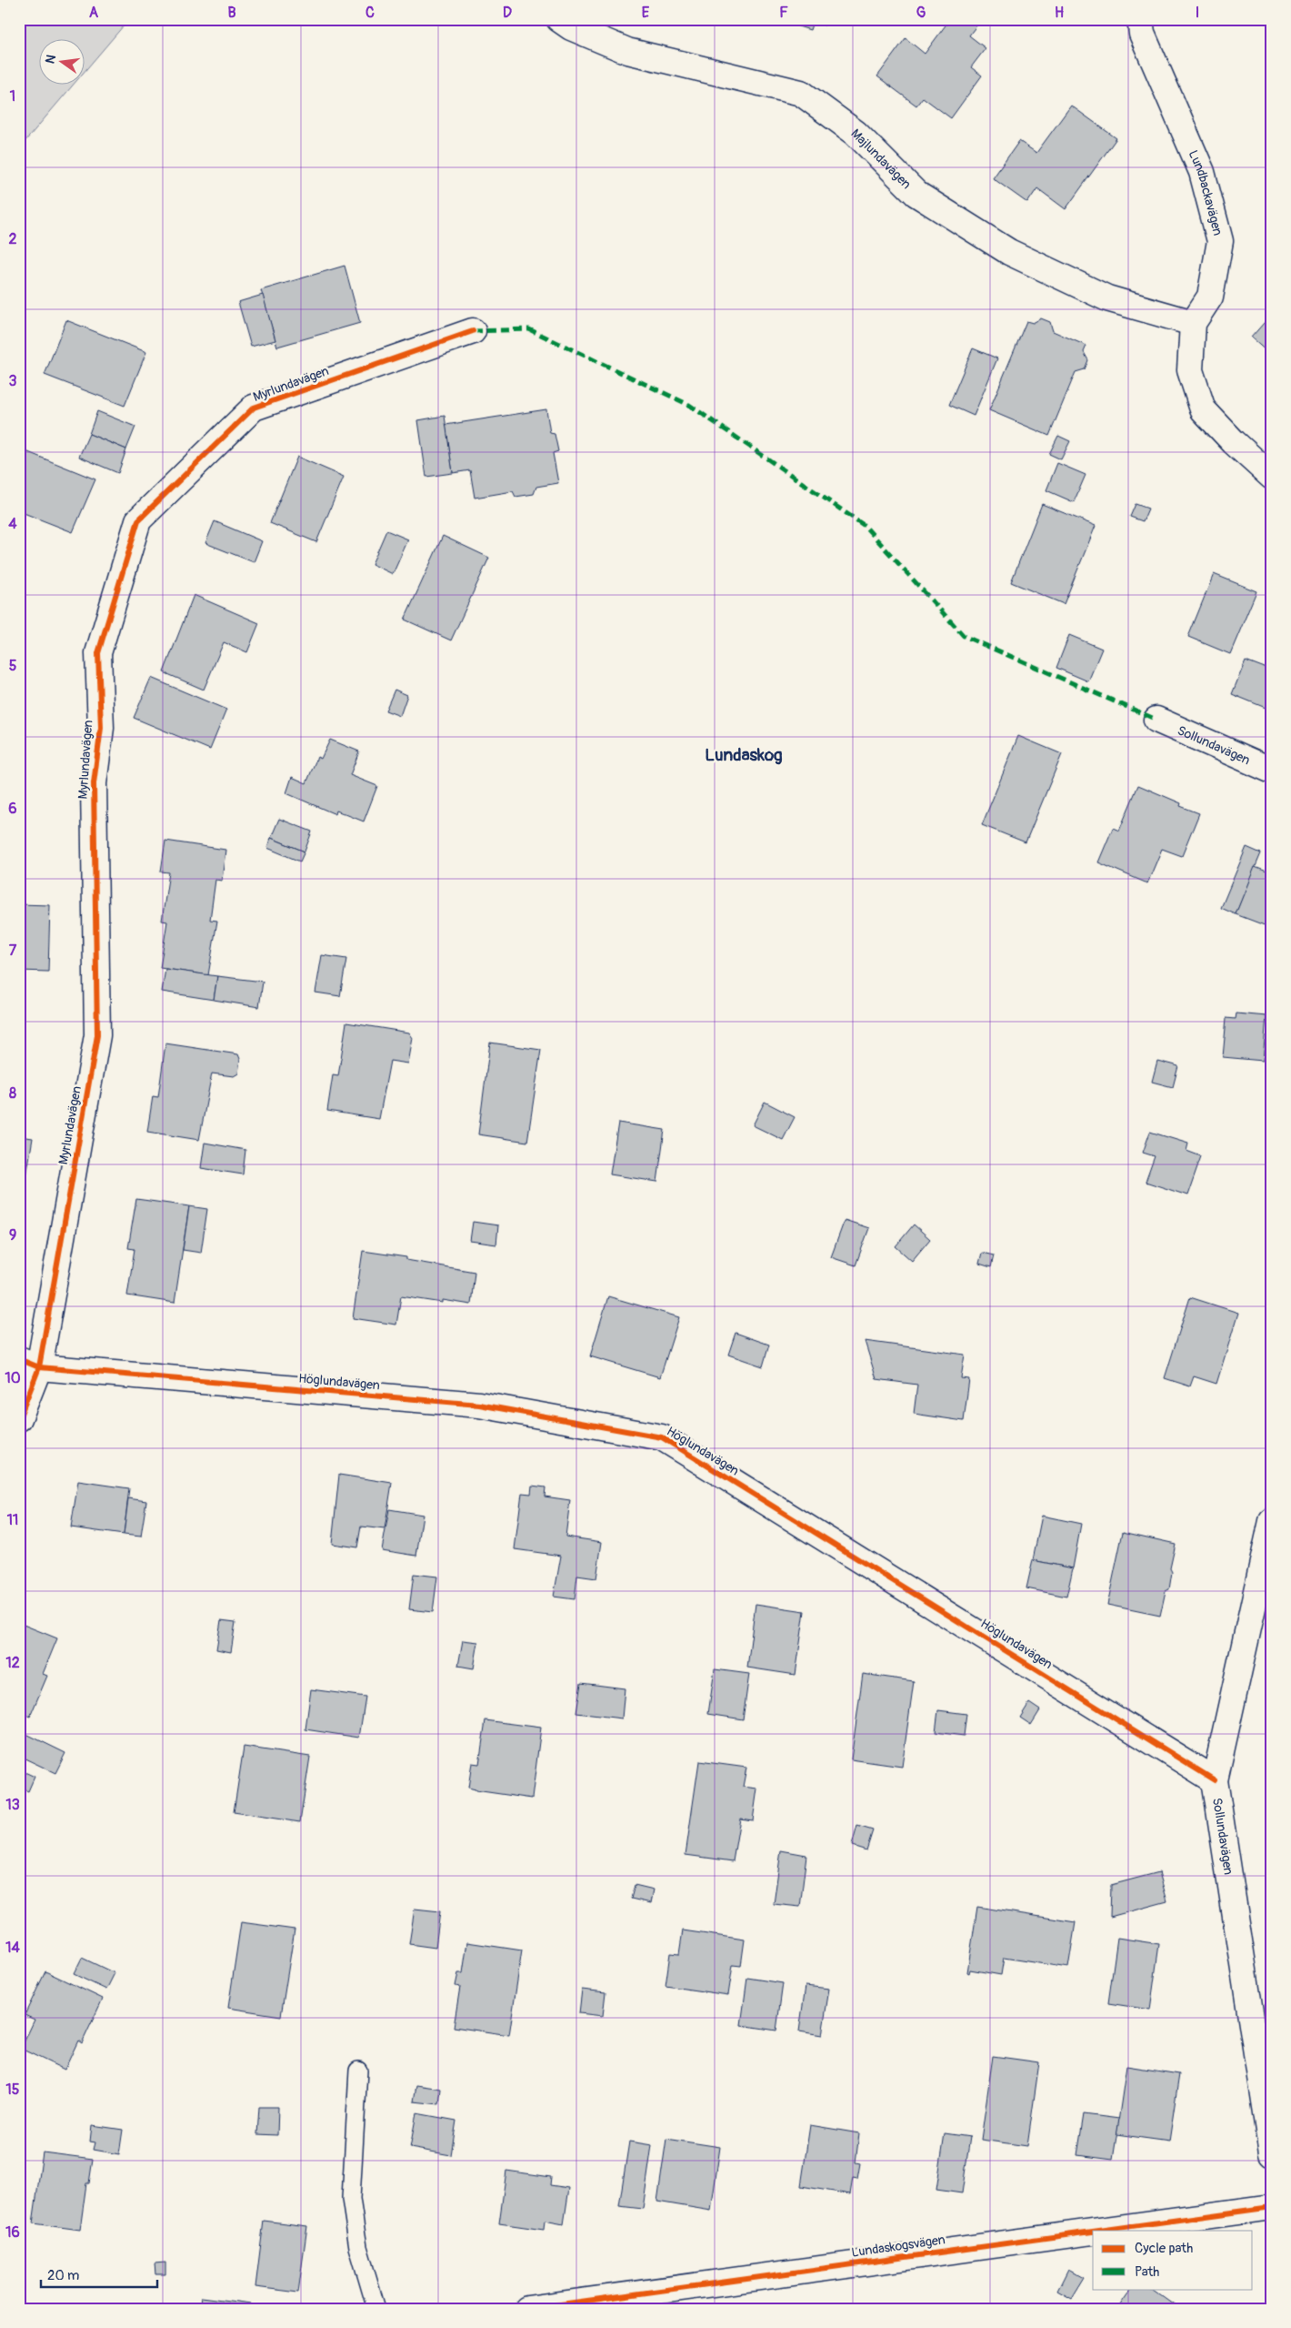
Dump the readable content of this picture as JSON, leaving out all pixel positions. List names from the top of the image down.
{
  "streets": {
    "street": [
      "Majlundavägen",
      "Lundbackavägen",
      "Myrlundavägen",
      "Sollundavägen",
      "Höglundavägen",
      "Lundaskogsvägen"
    ]
  },
  "crossings": [
    ["Majlundavägen", "Lundbackavägen"],
    ["Myrlundavägen", "Höglundavägen"],
    ["Sollundavägen", "Höglundavägen"]
  ],
  "districts": ["Lundaskog"],
  "legend": ["Cycle path", "Path"],
  "scale_bar": "20 m",
  "north": "left",
  "grid": {
    "columns": [
      "A",
      "B",
      "C",
      "D",
      "E",
      "F",
      "G",
      "H",
      "I"
    ],
    "rows": [
      "1",
      "2",
      "3",
      "4",
      "5",
      "6",
      "7",
      "8",
      "9",
      "10",
      "11",
      "12",
      "13",
      "14",
      "15",
      "16"
    ]
  }
}
